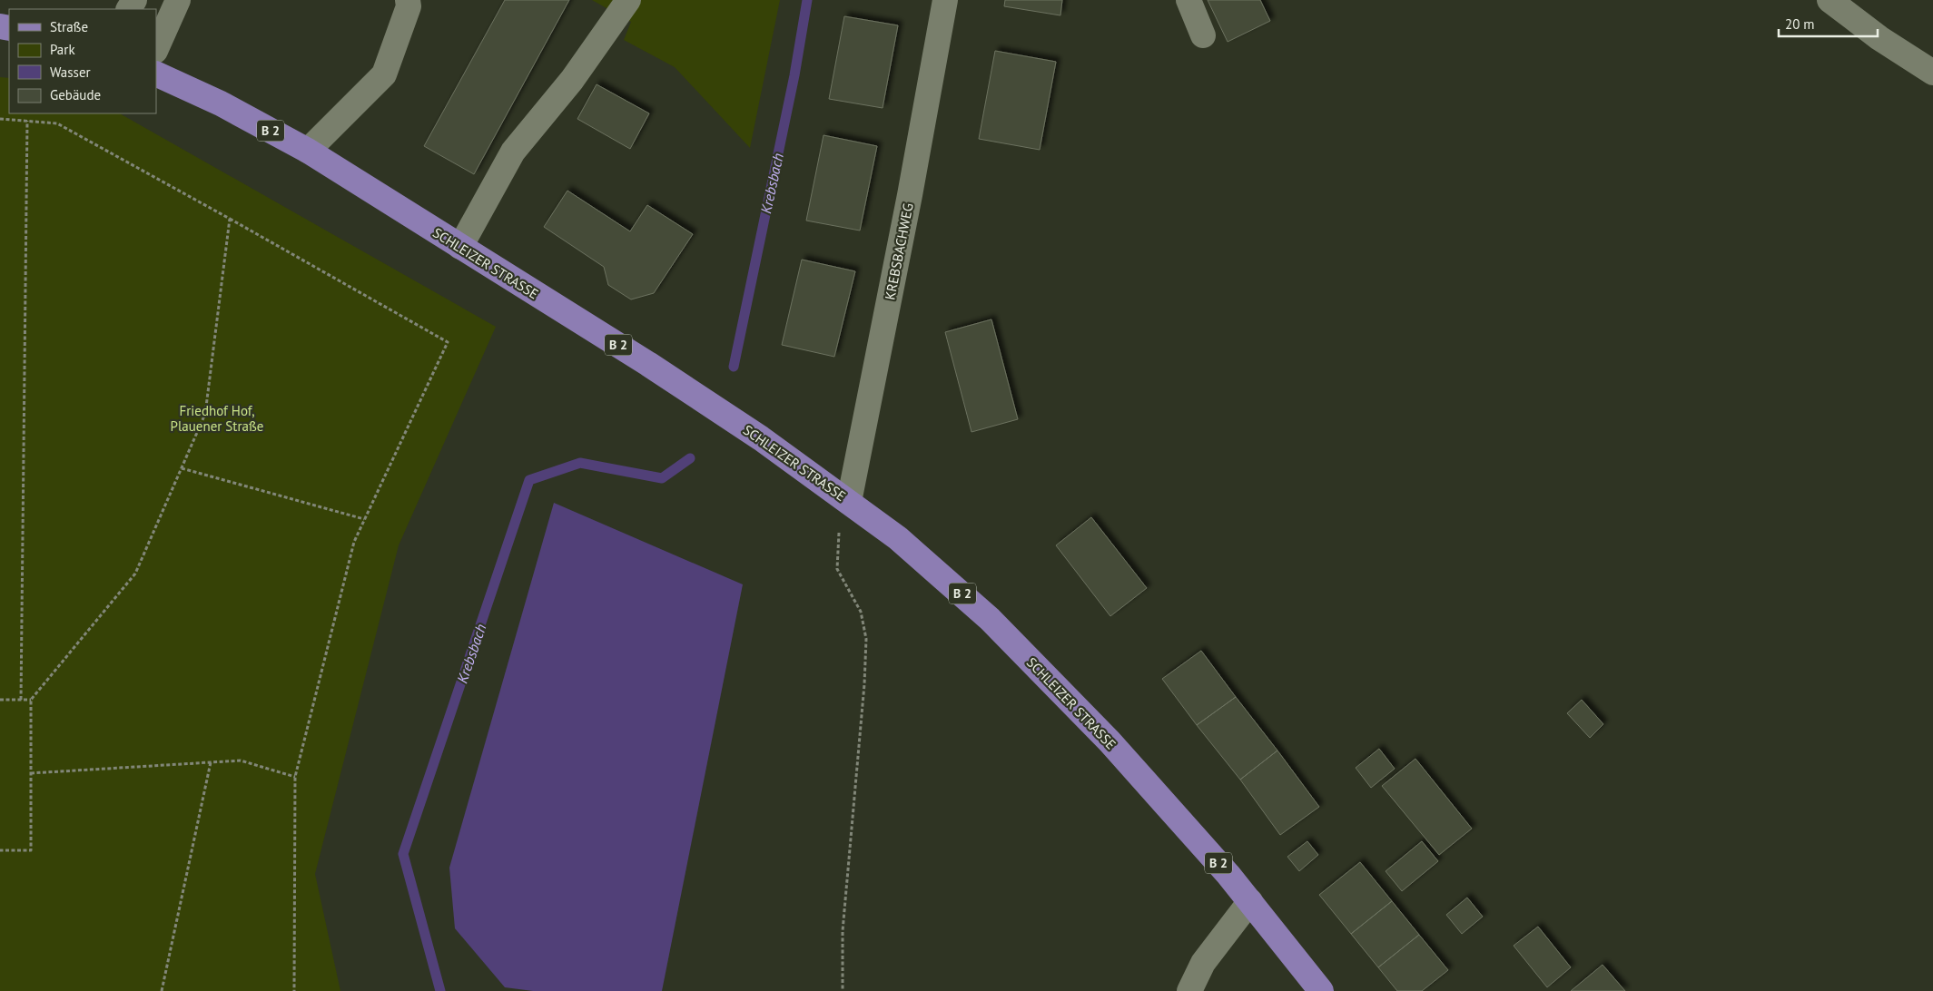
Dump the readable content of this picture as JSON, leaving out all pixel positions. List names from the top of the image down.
{
  "streets": {
    "main road": ["B 2", "SCHLEIZER STRASSE"],
    "street": ["KREBSBACHWEG"]
  },
  "crossings": [
    ["KREBSBACHWEG", "SCHLEIZER STRASSE"]
  ],
  "water": ["Krebsbach"],
  "parks": ["Friedhof Hof, Plauener Straße"],
  "legend": [
    "Straße",
    "Park",
    "Wasser",
    "Gebäude"
  ],
  "scale_bar": "20 m"
}
